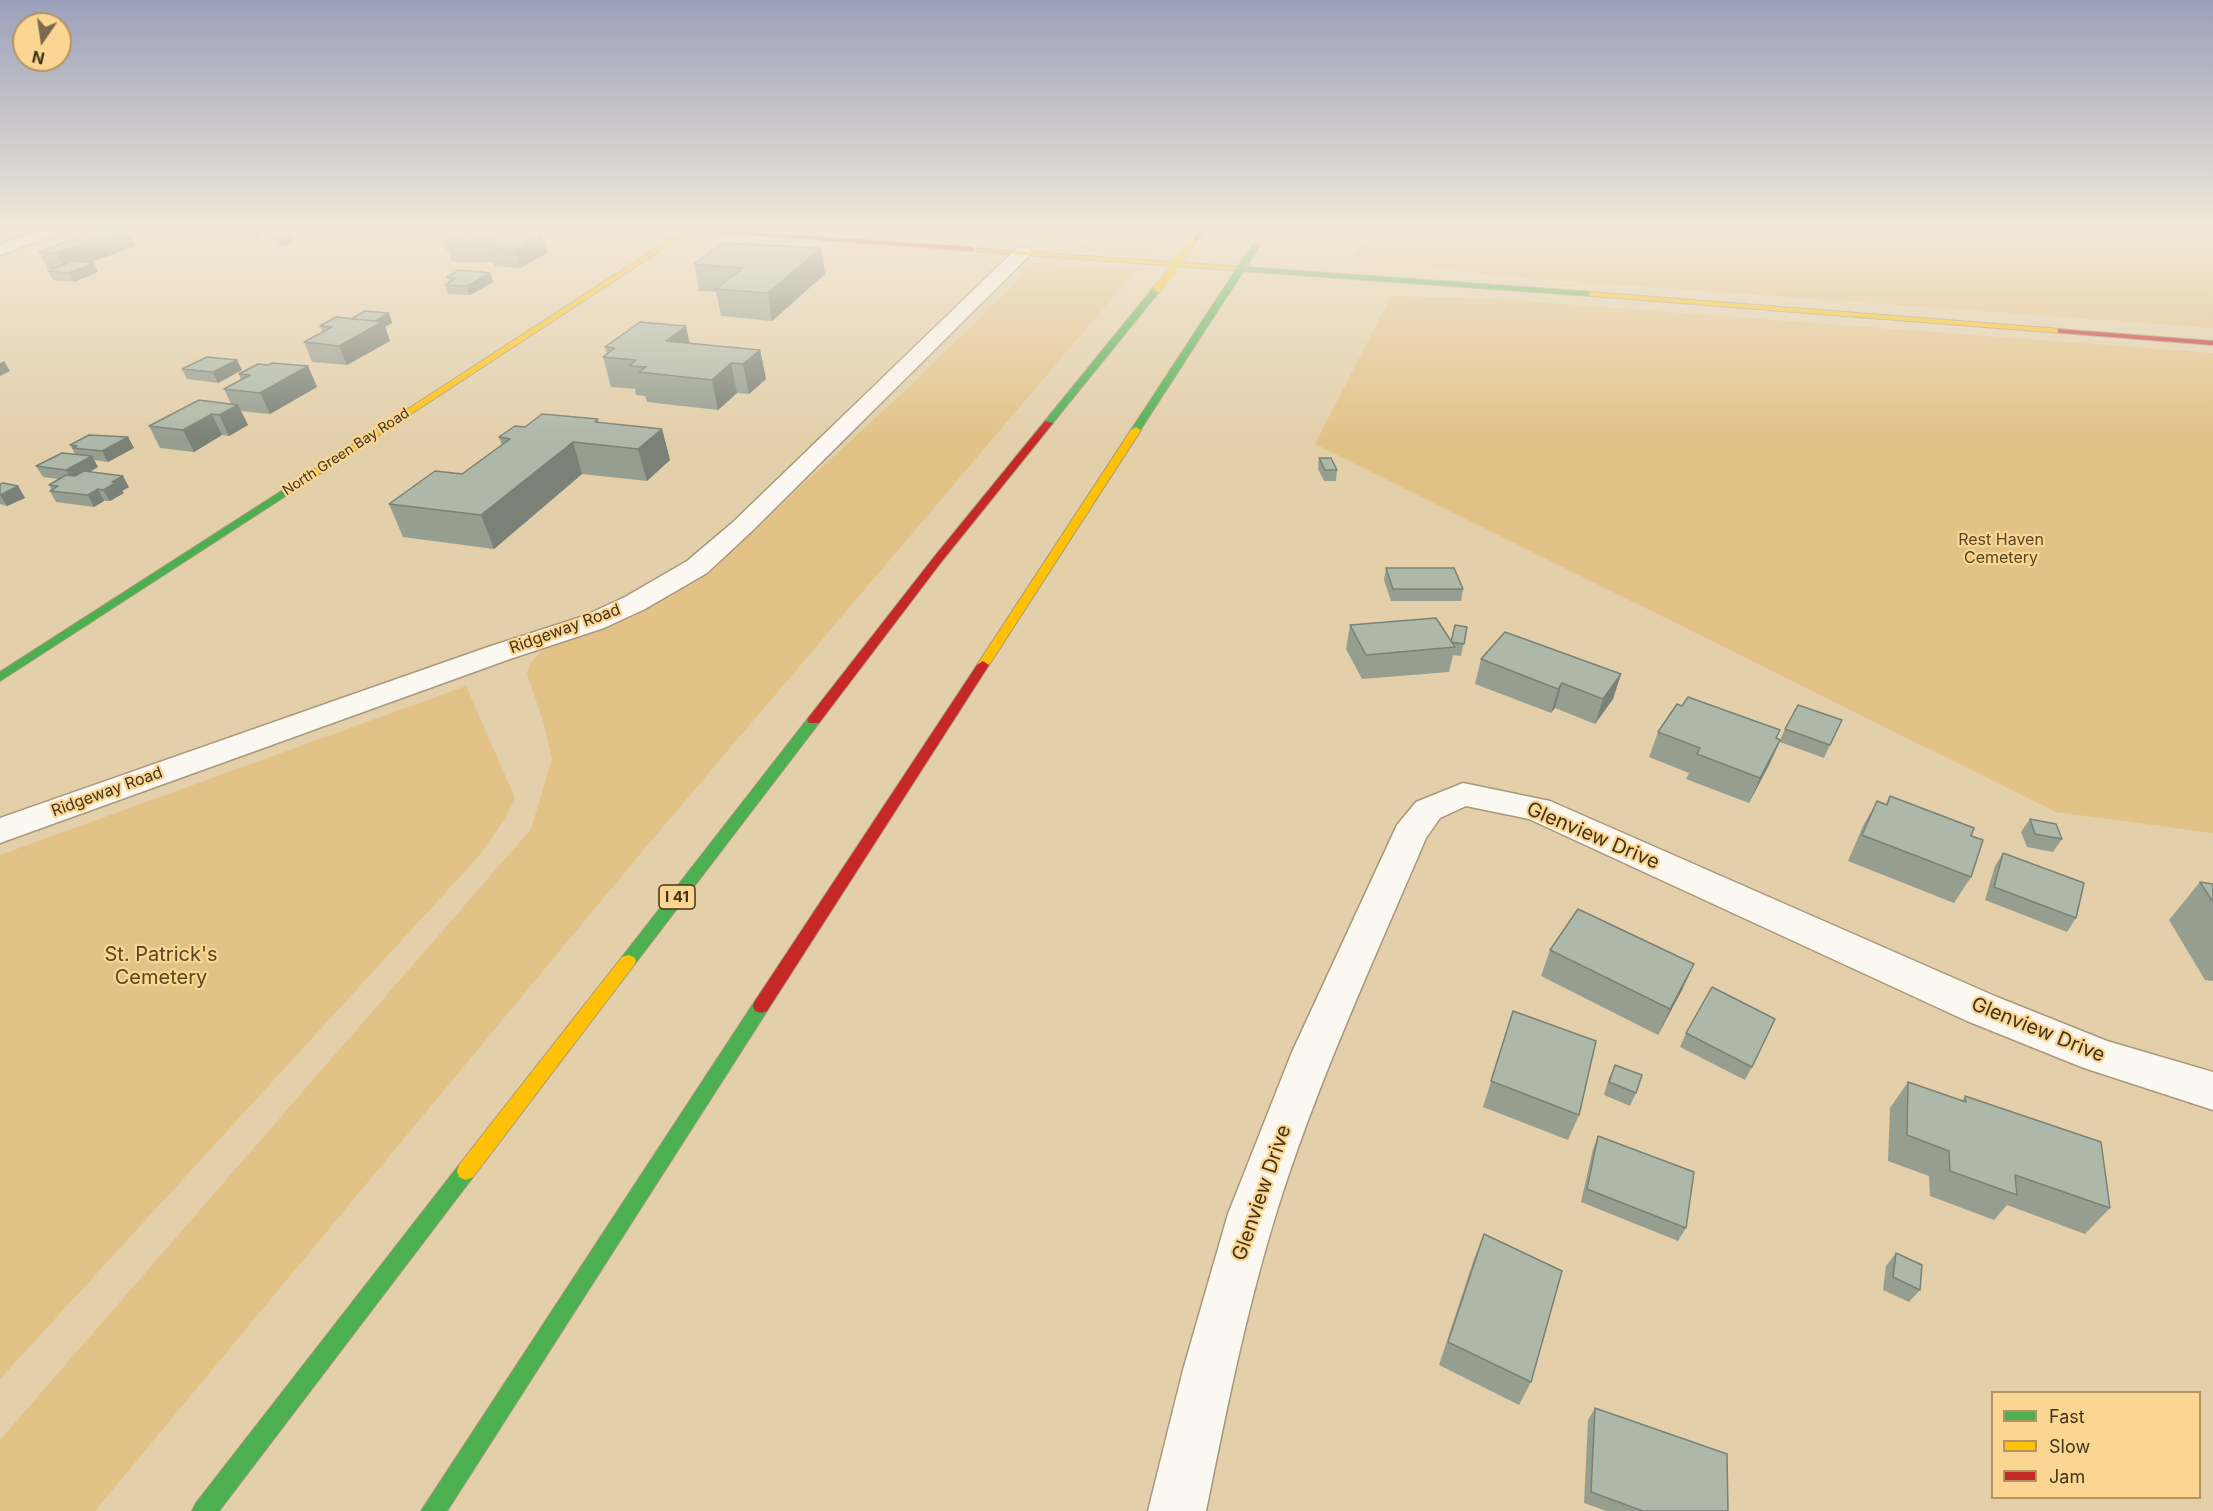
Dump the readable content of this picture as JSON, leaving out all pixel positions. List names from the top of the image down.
{
  "streets": {
    "main road": ["North Green Bay Road", "I 41"],
    "street": ["Ridgeway Road", "Glenview Drive"]
  },
  "parks": ["Rest Haven Cemetery", "St. Patrick's Cemetery"],
  "legend": ["Fast", "Slow", "Jam"],
  "north": "bottom"
}
